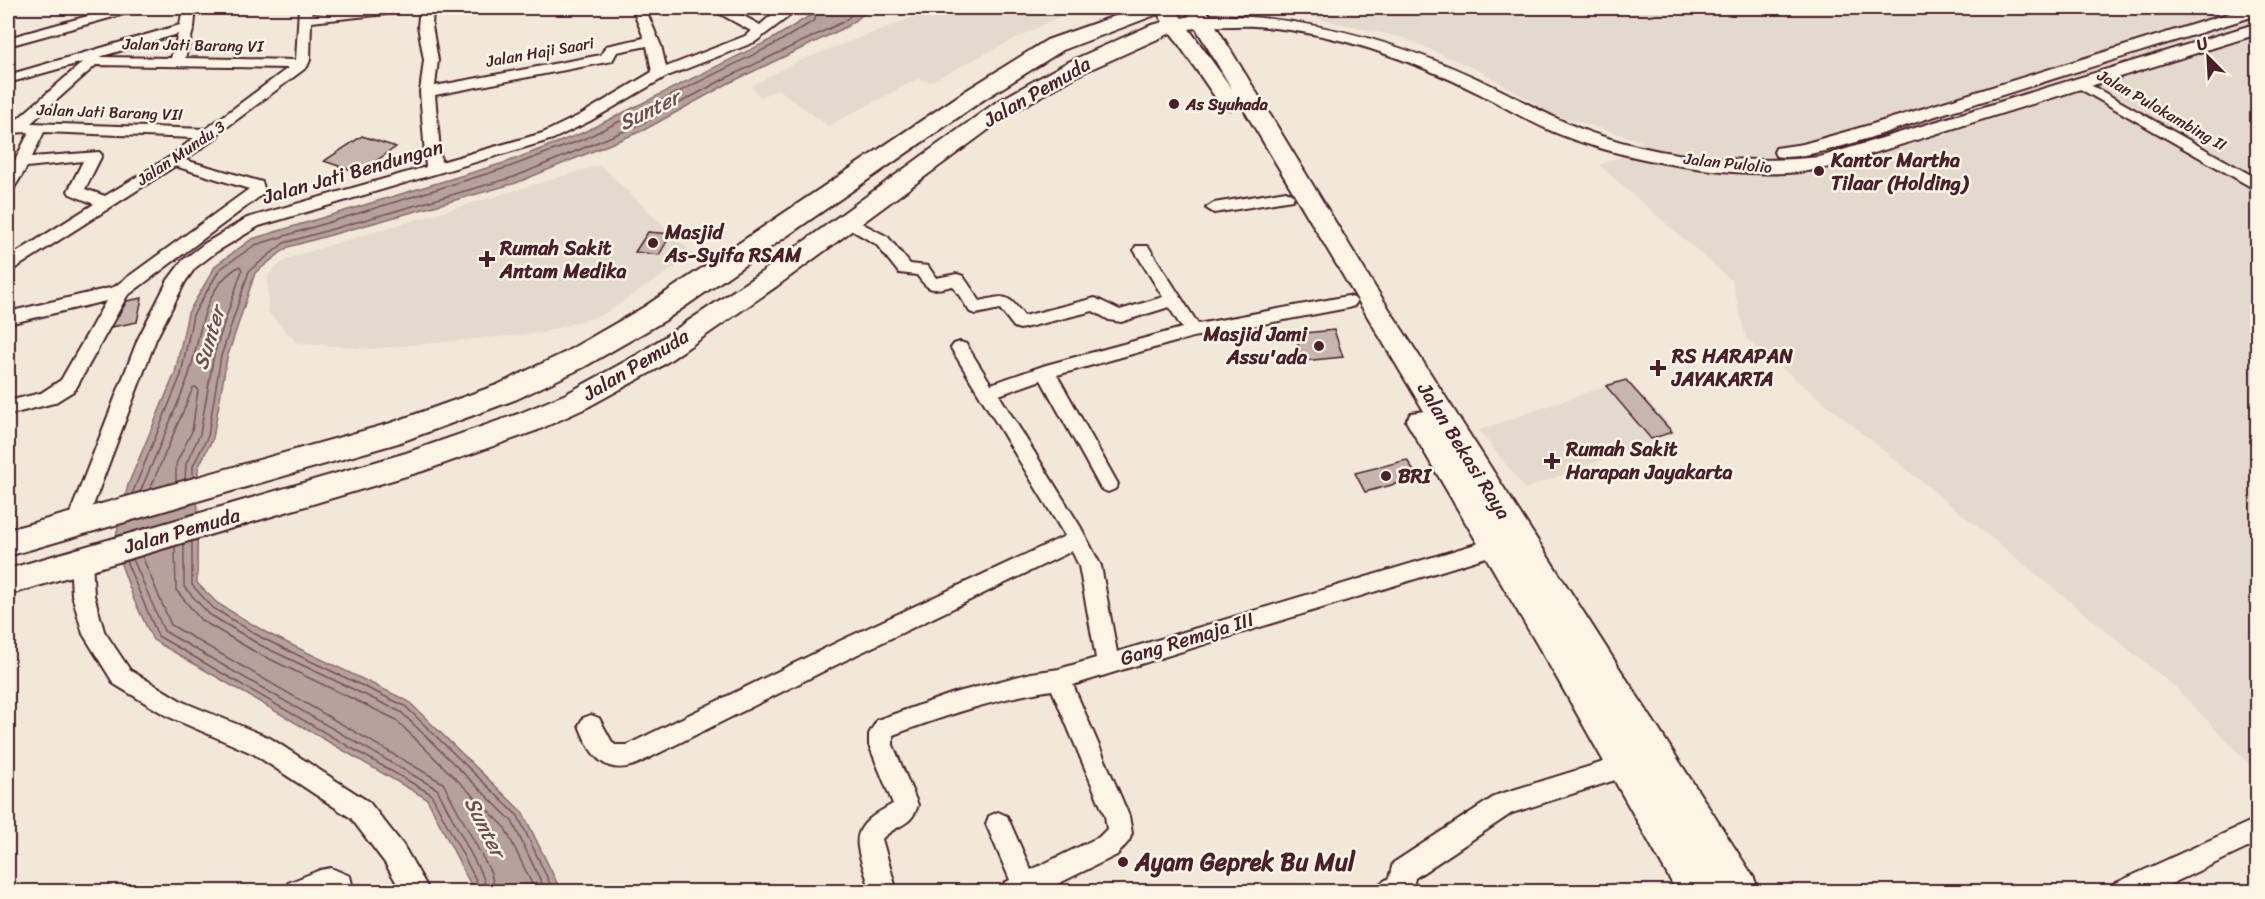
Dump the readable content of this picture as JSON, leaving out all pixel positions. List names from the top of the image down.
{
  "streets": {
    "main road": ["Jalan Pemuda", "Jalan Bekasi Raya"],
    "street": [
      "Jalan Jati Barang VI",
      "Jalan Haji Saari",
      "Jalan Pulokambing II",
      "Jalan Jati Barang VII",
      "Jalan Mundu 3",
      "Jalan Pulolio",
      "Jalan Jati Bendungan",
      "Gang Remaja III"
    ]
  },
  "crossings": [
    ["Jalan Jati Barang VI", "Jalan Mundu 3"],
    ["Jalan Pemuda", "Jalan Pulolio"],
    ["Jalan Pemuda", "Jalan Jati Bendungan"],
    ["Jalan Pemuda", "Jalan Bekasi Raya"],
    ["Jalan Pulokambing II", "Jalan Pulolio"],
    ["Jalan Jati Barang VII", "Jalan Mundu 3"],
    ["Jalan Pulolio", "Jalan Bekasi Raya"],
    ["Jalan Bekasi Raya", "Gang Remaja III"]
  ],
  "water": ["Sunter"],
  "places": {
    "other": [
      "As Syuhada",
      "Kantor Martha Tilaar (Holding)",
      "Masjid As-Syifa RSAM",
      "Masjid Jami Assu'ada",
      "BRI",
      "Ayam Geprek Bu Mul"
    ],
    "health": ["Rumah Sakit Antam Medika", "RS HARAPAN JAYAKARTA", "Rumah Sakit Harapan Jayakarta"]
  },
  "north": "top left"
}
